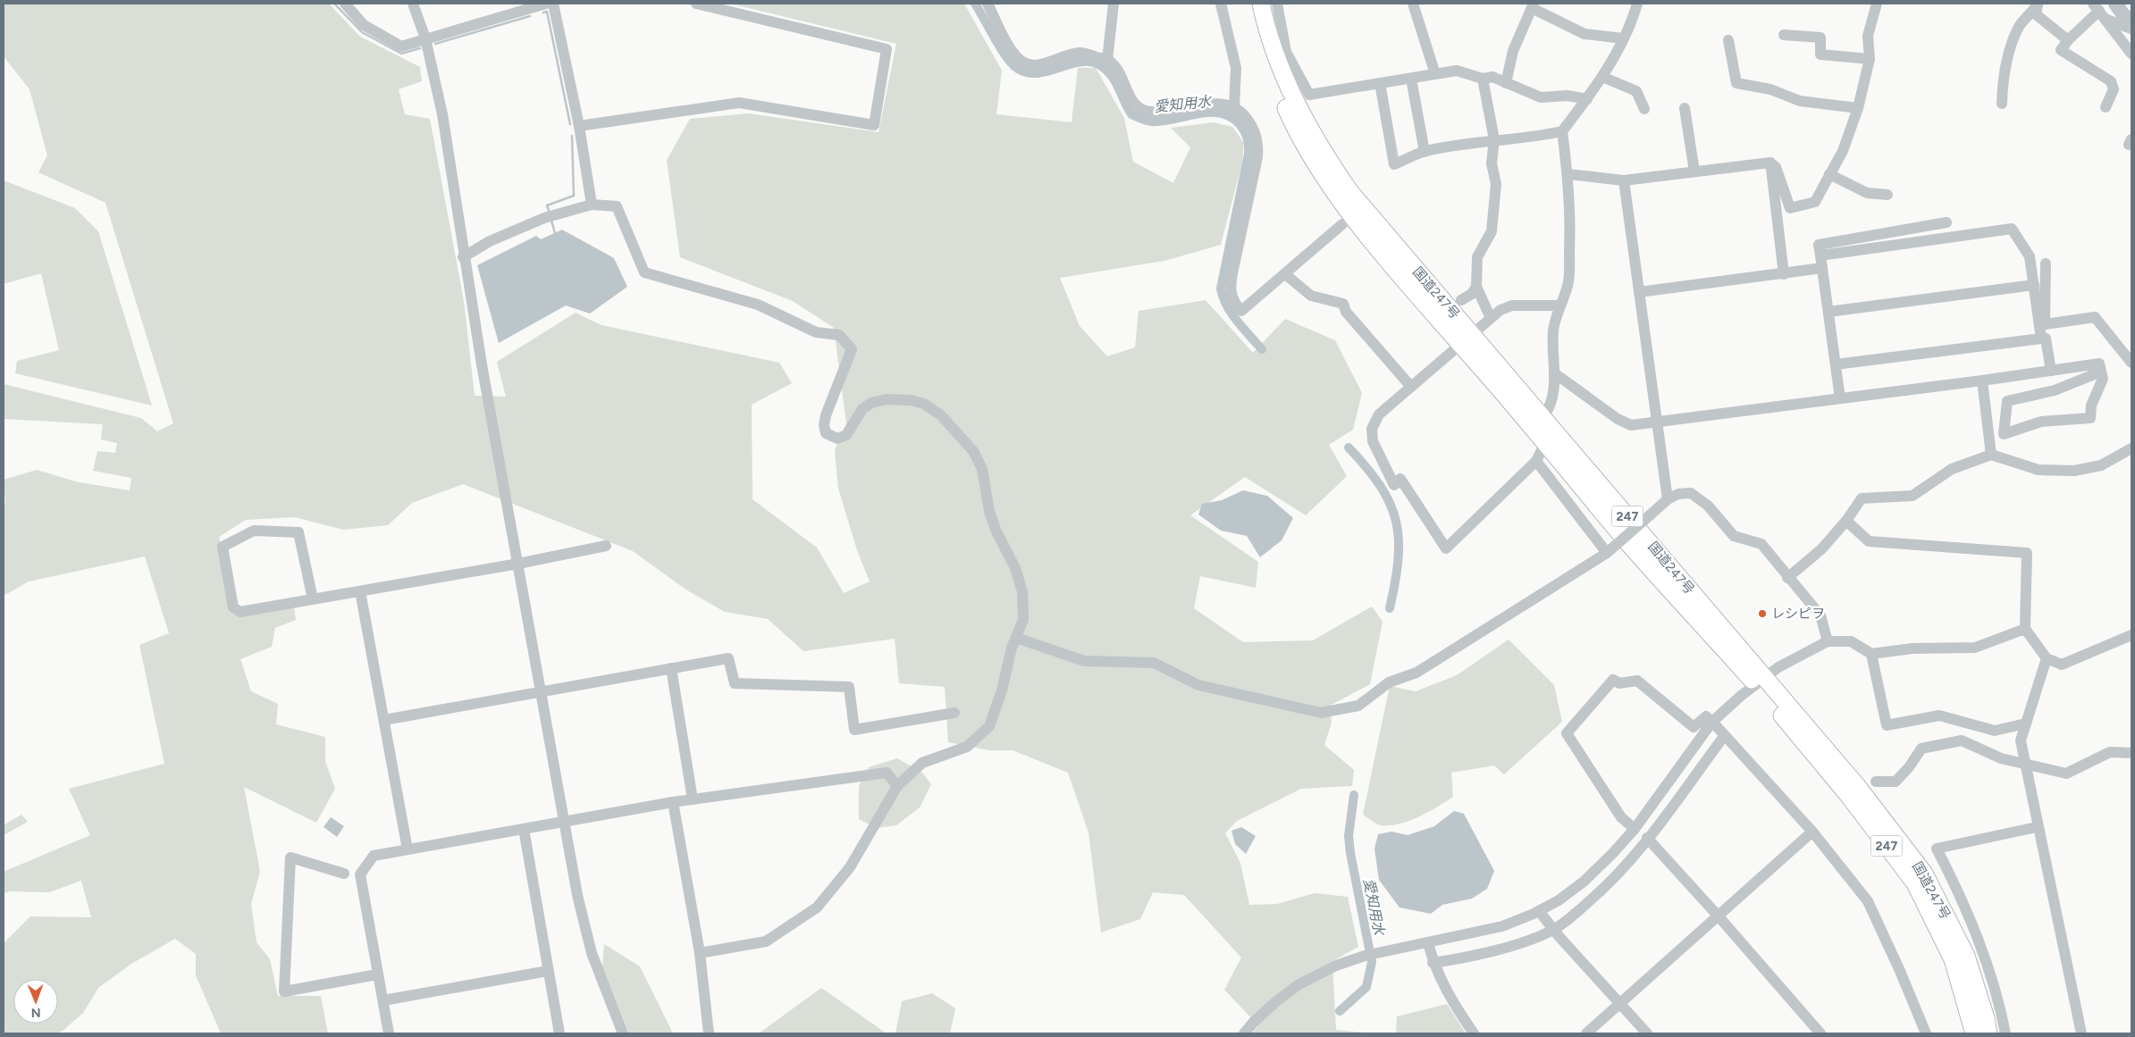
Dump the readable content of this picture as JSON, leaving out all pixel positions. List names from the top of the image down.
{
  "streets": {
    "highway": ["国道247号", "247"]
  },
  "water": ["愛知用水"],
  "places": ["レシピヲ"],
  "north": "bottom"
}
